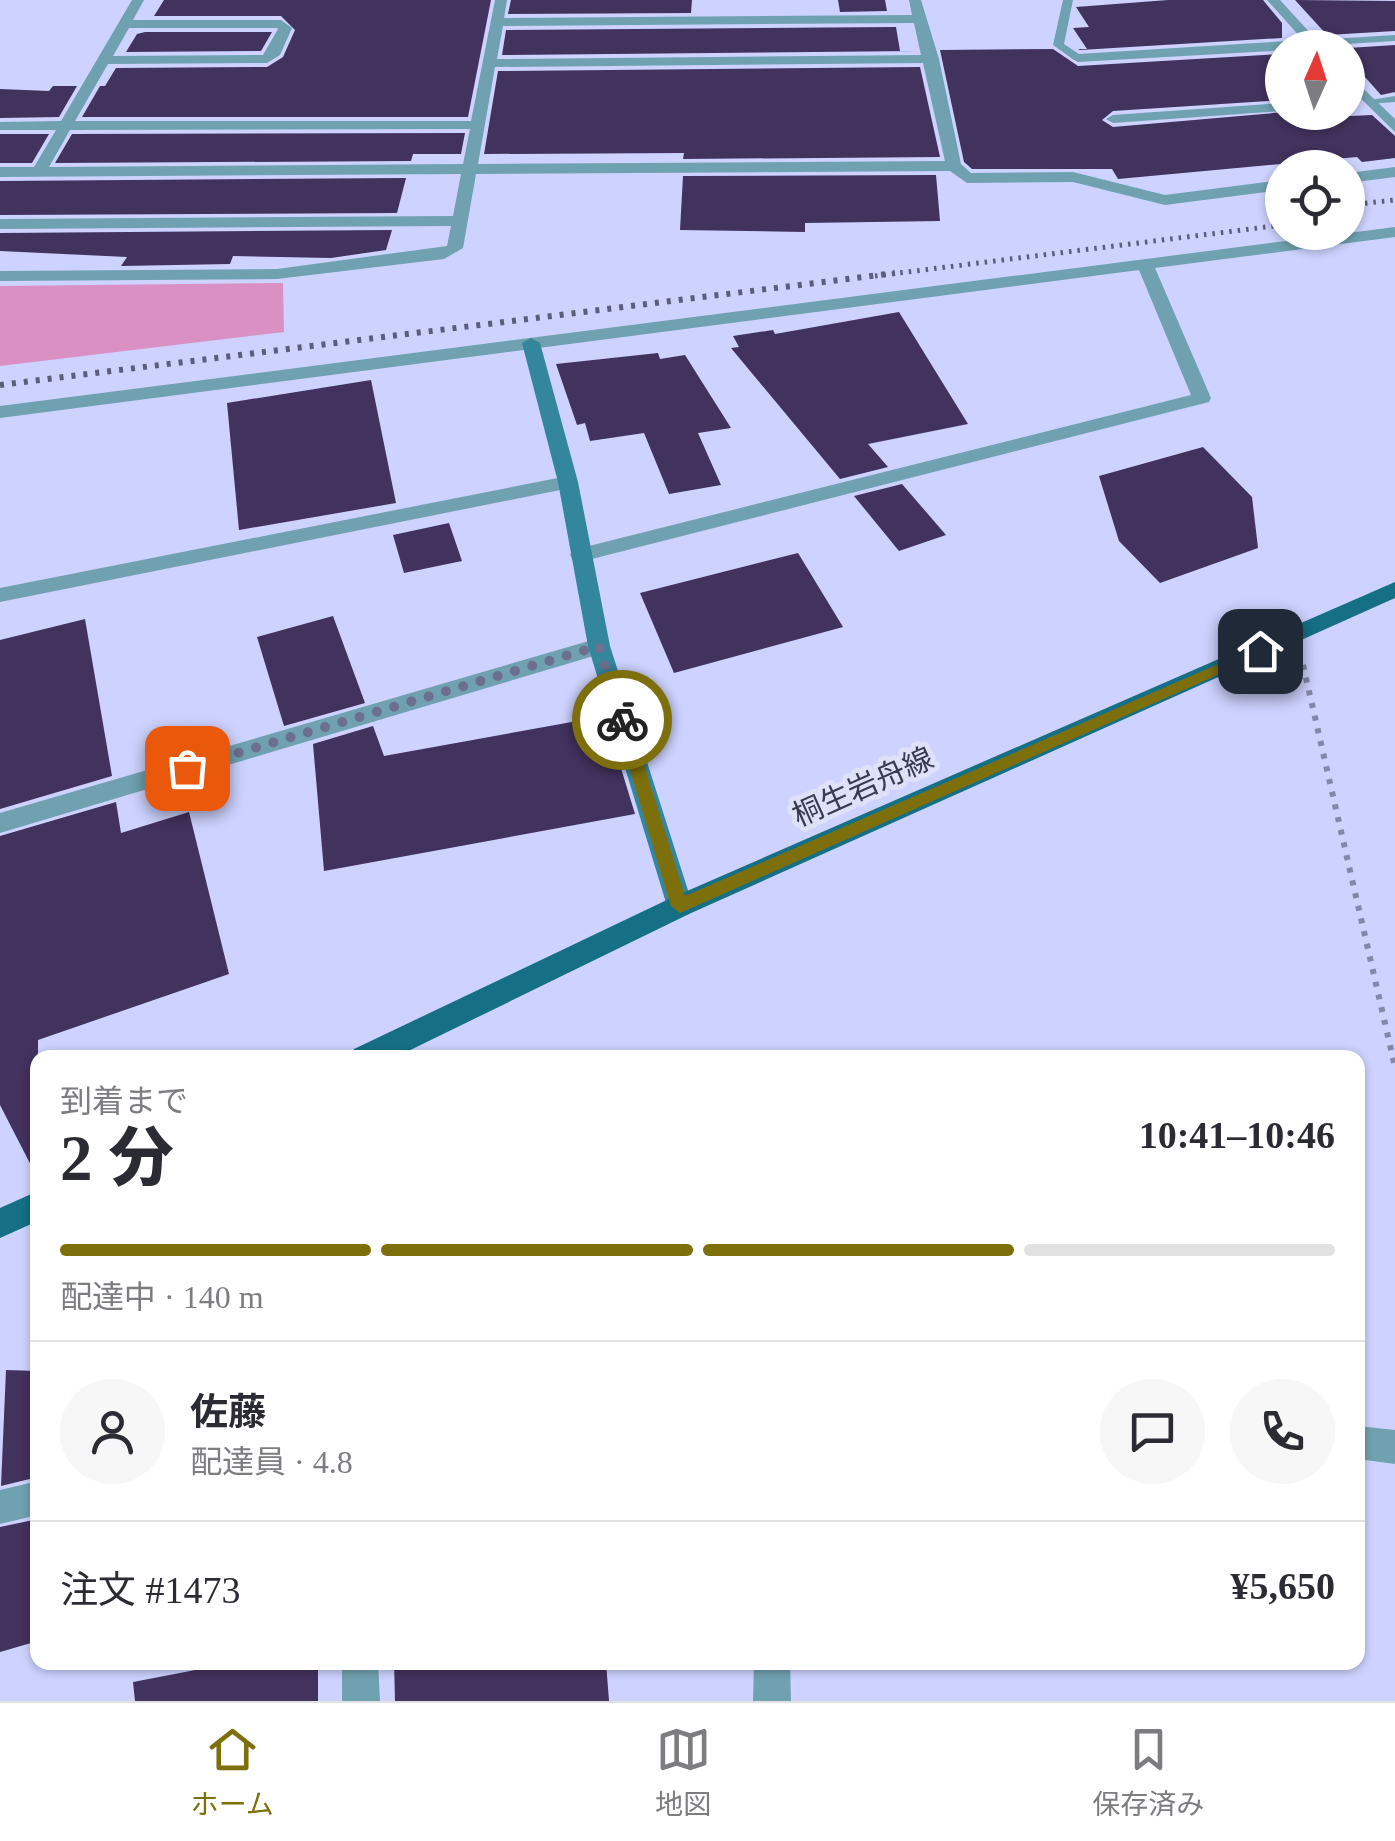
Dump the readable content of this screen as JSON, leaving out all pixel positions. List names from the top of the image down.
{
  "streets": {
    "main road": ["桐生岩舟線"]
  },
  "north": "top",
  "page": {
    "heading": ["2 分", "到着まで", "10:41–10:46"],
    "panel": [
      "佐藤",
      "配達員 · 4.8",
      "注文 #1473",
      "¥5,650"
    ],
    "bar": "配達中 · 140 m",
    "tabs": ["ホーム", "地図", "保存済み"]
  }
}
